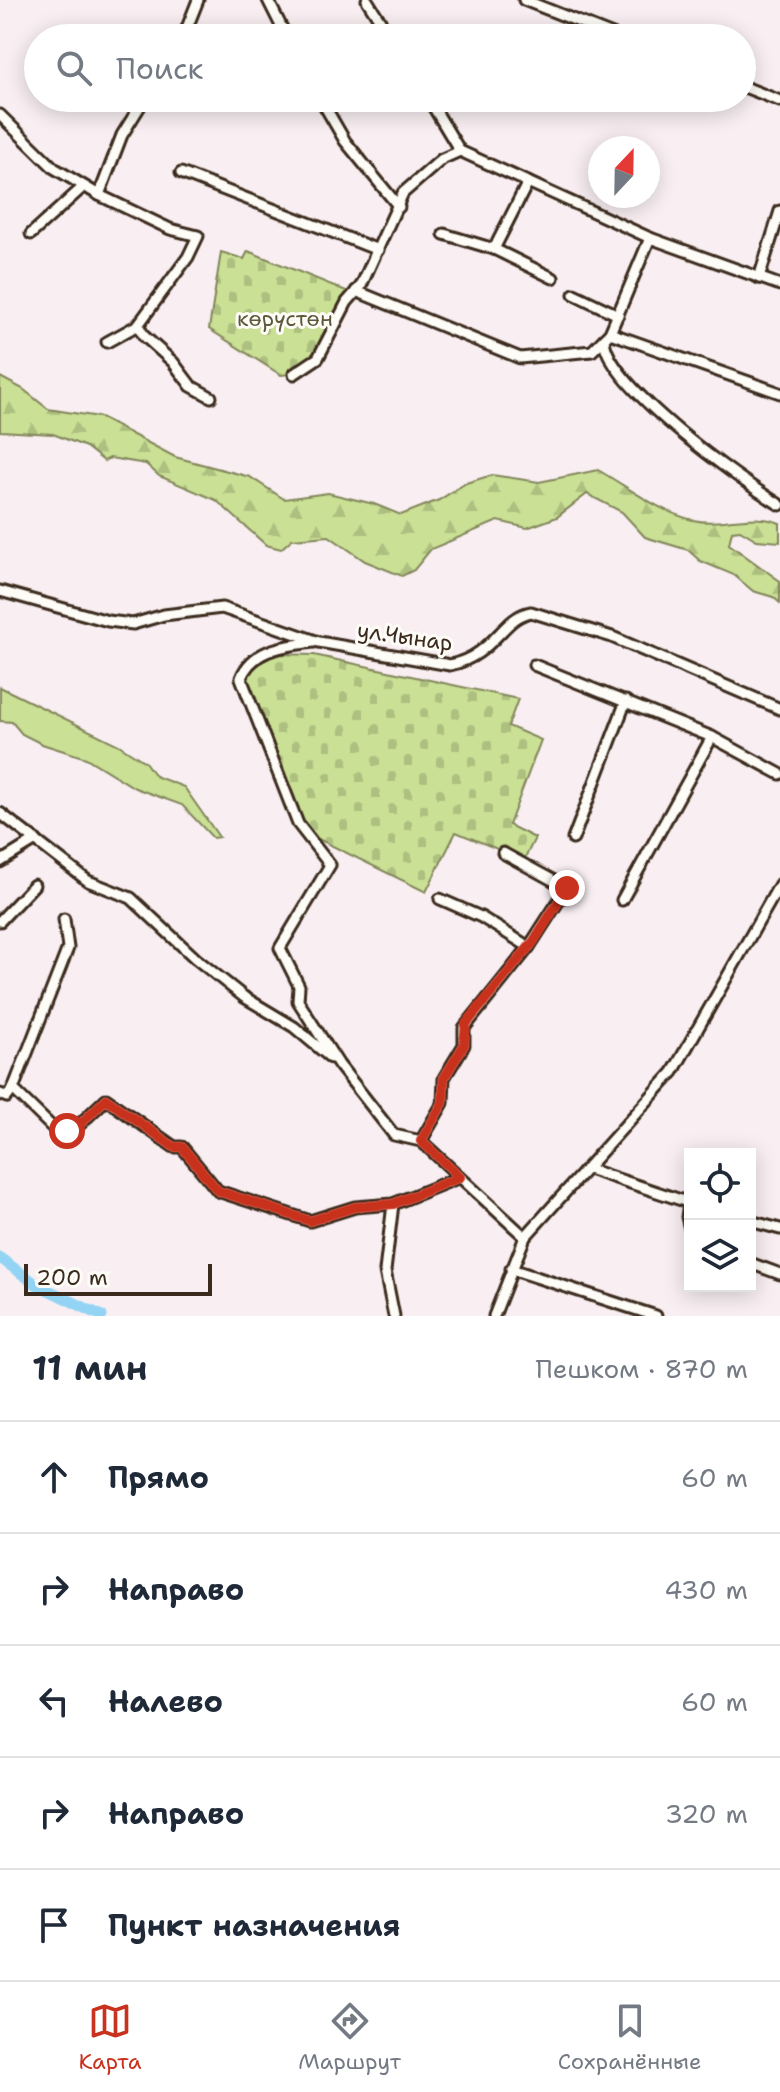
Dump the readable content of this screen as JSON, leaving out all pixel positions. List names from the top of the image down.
{
  "streets": {
    "street": ["ул.Чынар"]
  },
  "parks": ["көрүстөн"],
  "scale_bar": "200 m",
  "north": "top",
  "page": {
    "search": "Поиск",
    "scale": "200 m",
    "heading": ["11 мин", "Пешком · 870 m"],
    "list": [
      ["Прямо", "60 m"],
      ["Направо", "430 m"],
      ["Налево", "60 m"],
      ["Направо", "320 m"],
      "Пункт назначения"
    ],
    "nav": ["Карта", "Маршрут", "Сохранённые"]
  }
}
